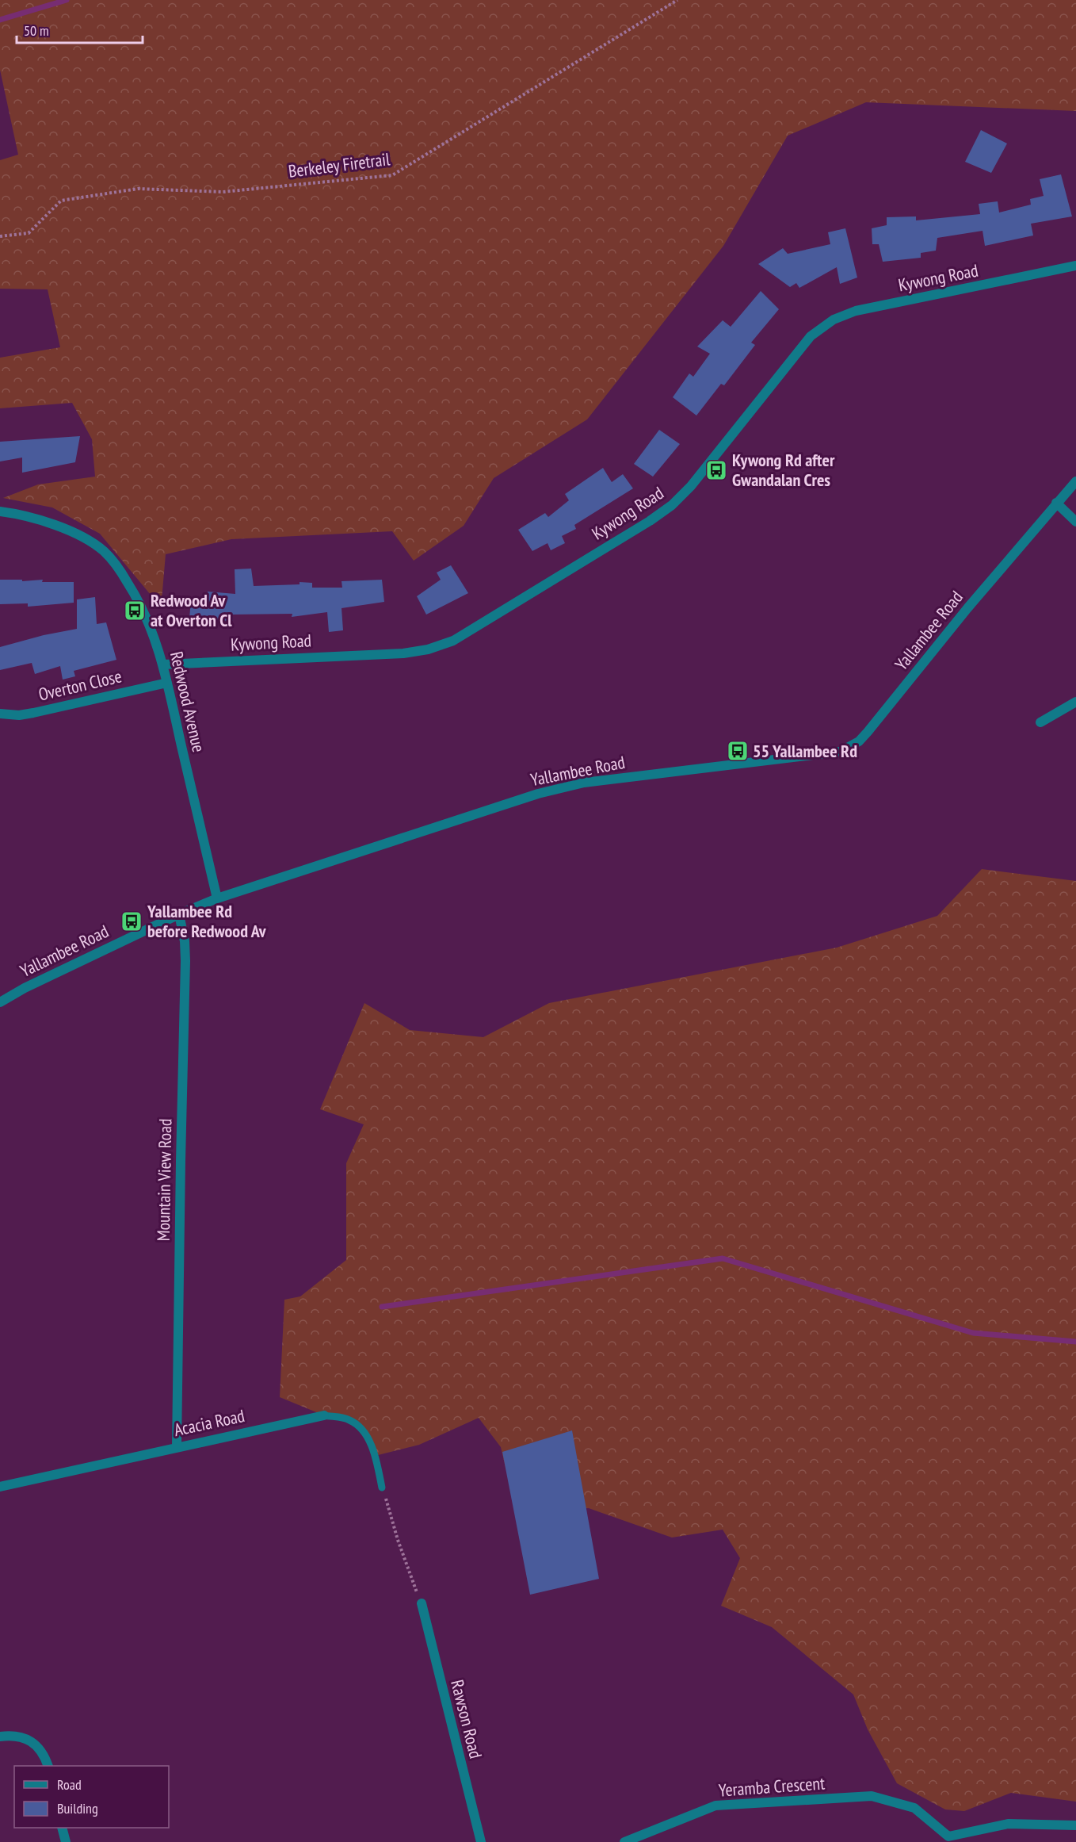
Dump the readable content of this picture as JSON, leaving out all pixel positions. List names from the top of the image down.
{
  "streets": {
    "street": [
      "Kywong Road",
      "Yallambee Road",
      "Overton Close",
      "Redwood Avenue",
      "Mountain View Road",
      "Acacia Road",
      "Rawson Road",
      "Yeramba Crescent"
    ],
    "path": ["Berkeley Firetrail"]
  },
  "crossings": [
    ["Kywong Road", "Redwood Avenue"],
    ["Yallambee Road", "Redwood Avenue"],
    ["Yallambee Road", "Mountain View Road"],
    ["Overton Close", "Redwood Avenue"],
    ["Mountain View Road", "Acacia Road"]
  ],
  "places": {
    "bus stop": [
      "Kywong Rd after Gwandalan Cres",
      "Redwood Av at Overton Cl",
      "55 Yallambee Rd",
      "Yallambee Rd before Redwood Av"
    ]
  },
  "legend": ["Road", "Building"],
  "scale_bar": "50 m"
}
